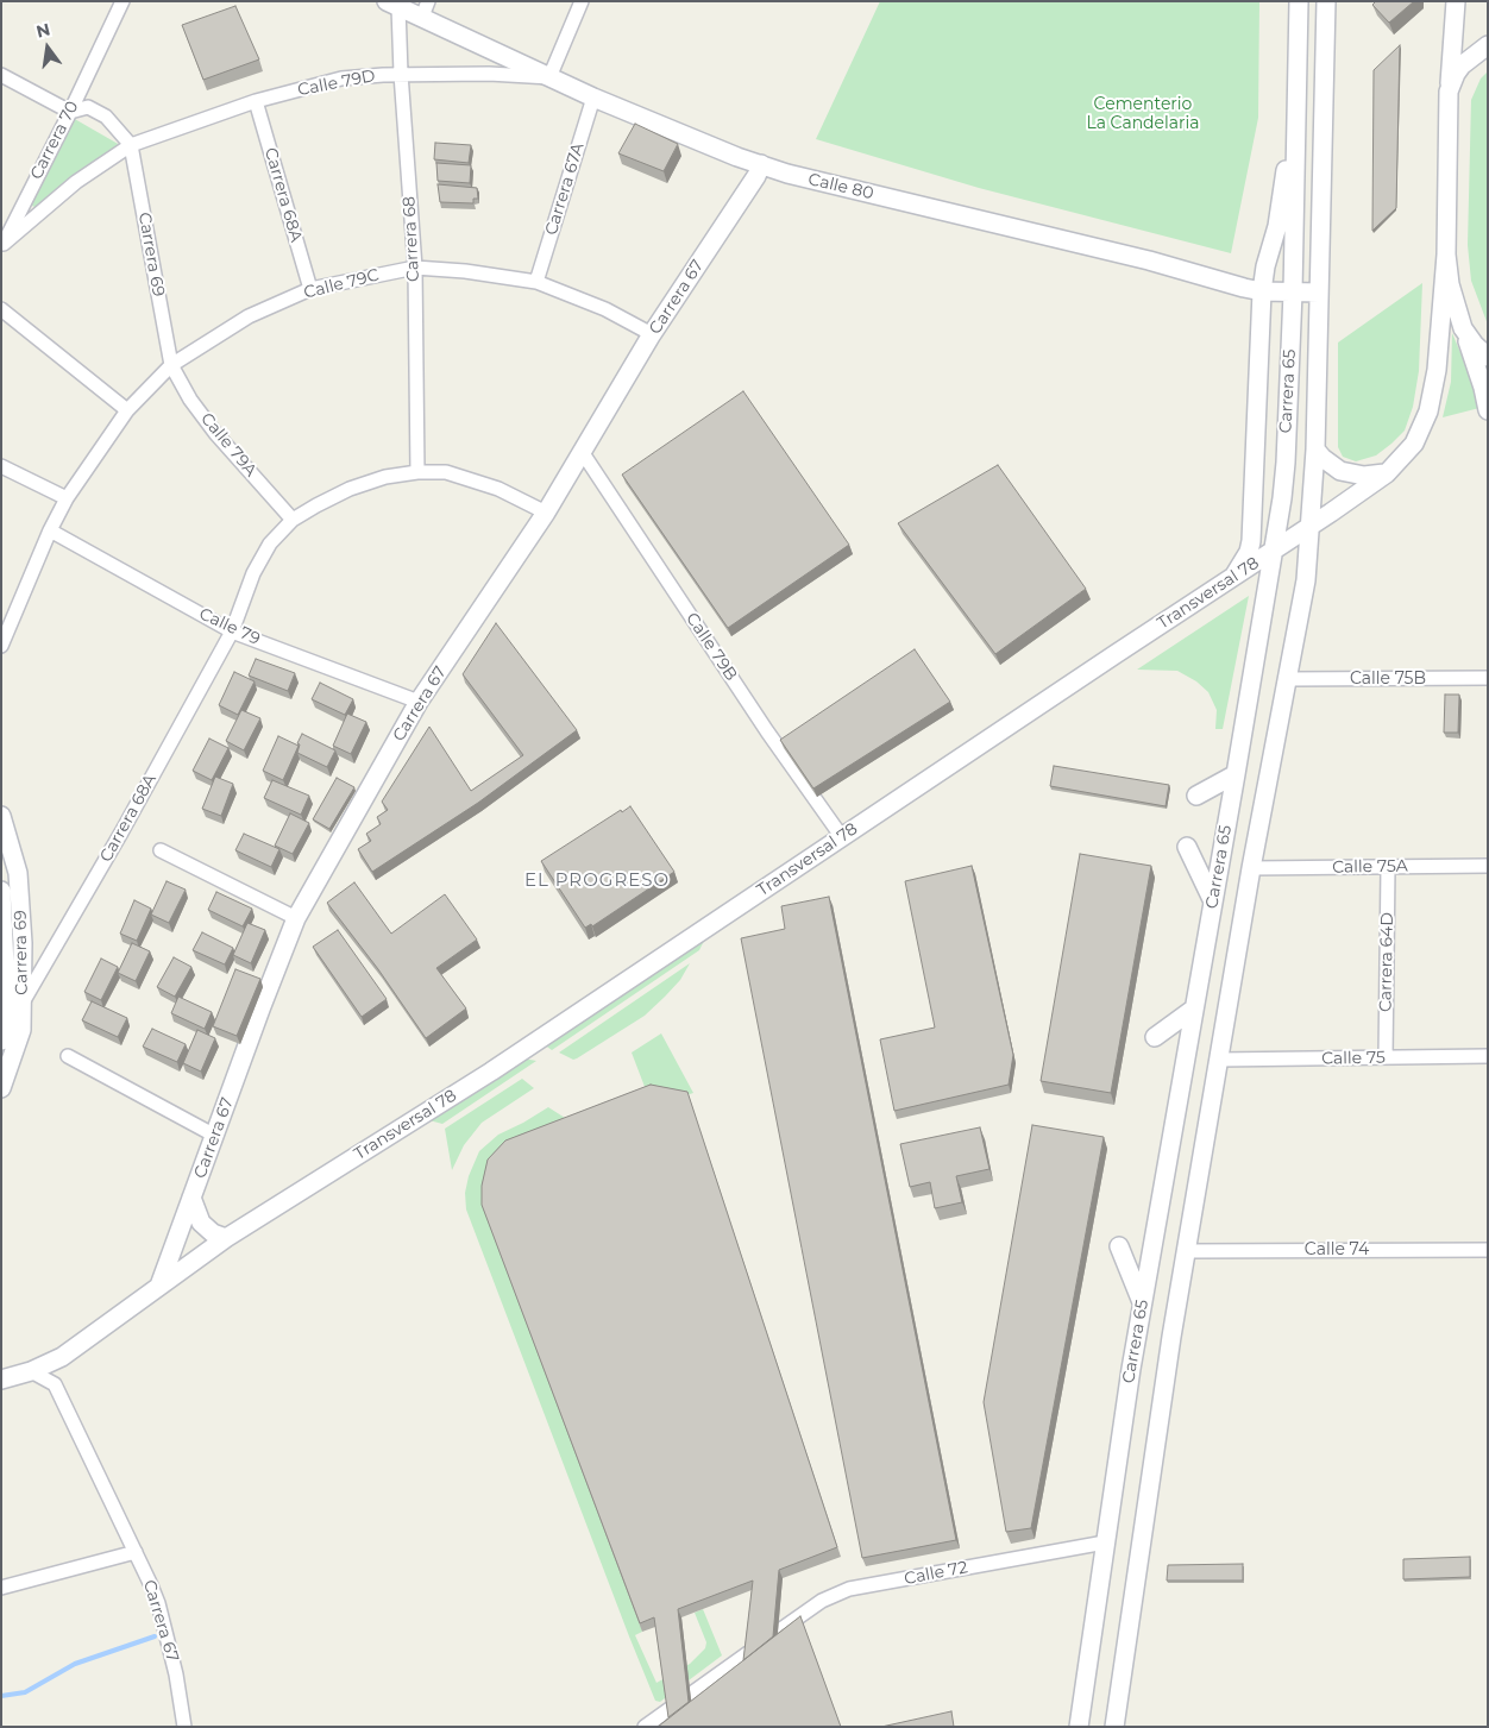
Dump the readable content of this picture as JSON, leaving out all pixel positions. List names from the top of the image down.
{
  "streets": {
    "main road": [
      "Calle 80",
      "Carrera 69",
      "Carrera 67",
      "Carrera 65",
      "Transversal 78"
    ],
    "street": [
      "Calle 79D",
      "Carrera 70",
      "Carrera 67A",
      "Carrera 68A",
      "Carrera 68",
      "Calle 79C",
      "Calle 79A",
      "Calle 79",
      "Calle 79B",
      "Calle 75B",
      "Calle 75A",
      "Carrera 64D",
      "Calle 75",
      "Calle 74",
      "Calle 72"
    ]
  },
  "crossings": [
    ["Calle 79D", "Carrera 70"],
    ["Calle 79D", "Calle 80"],
    ["Calle 79D", "Carrera 68A"],
    ["Calle 79D", "Carrera 68"],
    ["Calle 79D", "Carrera 69"],
    ["Calle 80", "Carrera 67A"],
    ["Calle 80", "Carrera 68"],
    ["Calle 80", "Carrera 67"],
    ["Calle 80", "Carrera 65"],
    ["Carrera 67A", "Calle 79C"],
    ["Carrera 68A", "Carrera 69"],
    ["Carrera 68A", "Calle 79C"],
    ["Carrera 68A", "Calle 79"],
    ["Carrera 68", "Calle 79C"],
    ["Carrera 69", "Calle 79C"],
    ["Carrera 69", "Calle 79A"],
    ["Calle 79C", "Carrera 67"],
    ["Calle 79C", "Calle 79A"],
    ["Carrera 67", "Transversal 78"],
    ["Carrera 67", "Calle 79"],
    ["Carrera 67", "Calle 79B"],
    ["Carrera 65", "Transversal 78"],
    ["Carrera 65", "Calle 75B"],
    ["Carrera 65", "Calle 75A"],
    ["Carrera 65", "Calle 75"],
    ["Carrera 65", "Calle 74"],
    ["Carrera 65", "Calle 72"],
    ["Transversal 78", "Calle 79B"],
    ["Calle 75A", "Carrera 64D"],
    ["Carrera 64D", "Calle 75"]
  ],
  "districts": ["EL PROGRESO"],
  "parks": ["Cementerio La Candelaria"],
  "north": "top"
}
